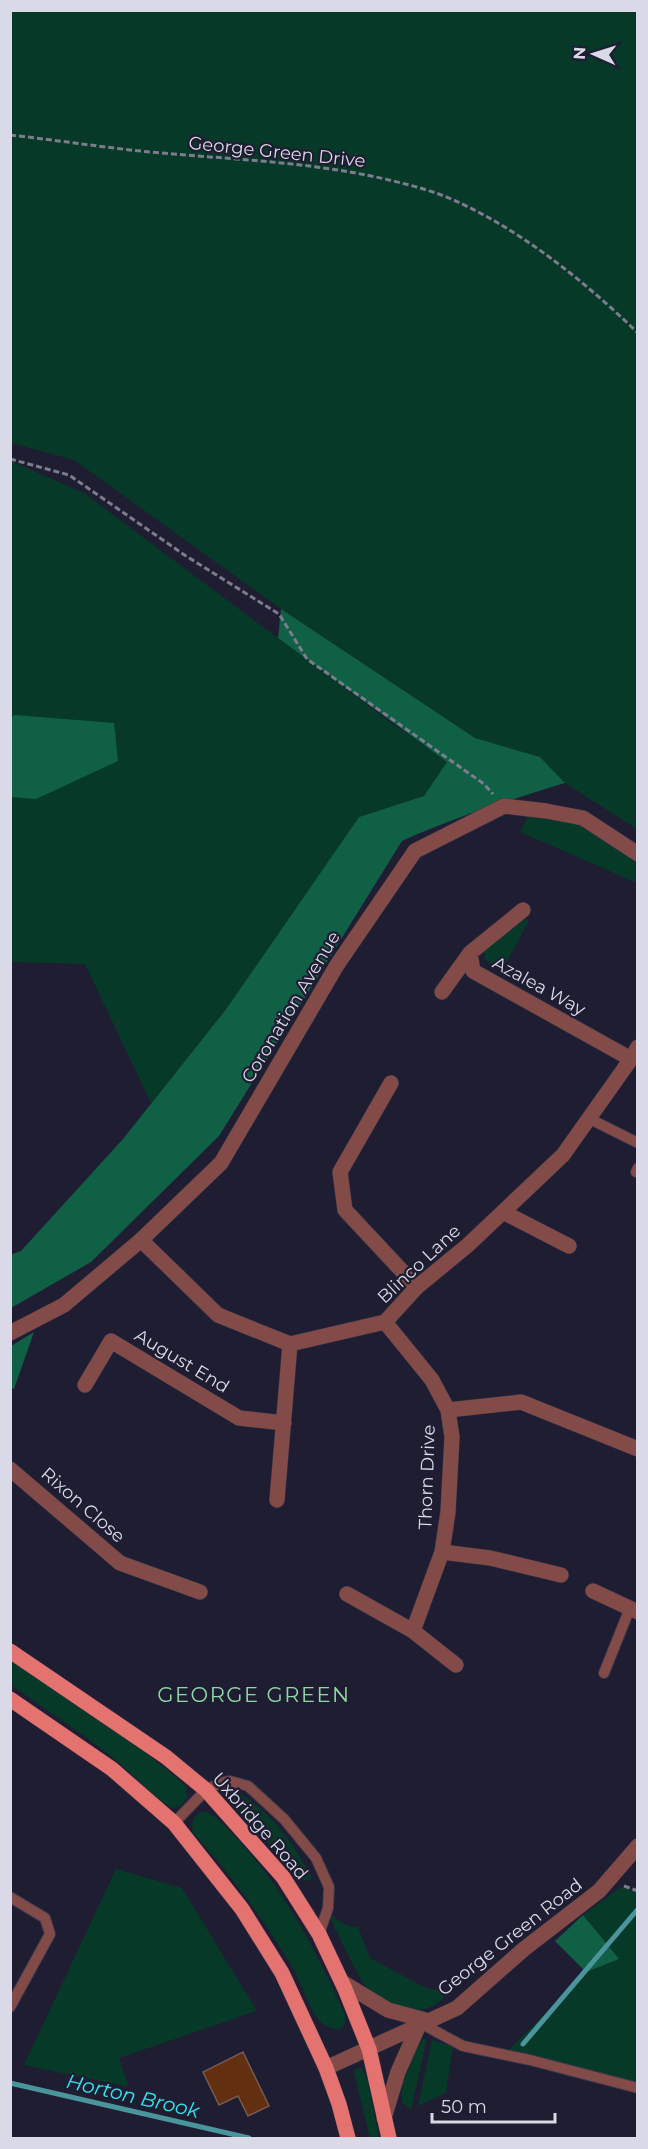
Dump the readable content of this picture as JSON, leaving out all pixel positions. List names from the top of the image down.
{
  "streets": {
    "main road": ["Uxbridge Road"],
    "street": [
      "Azalea Way",
      "Coronation Avenue",
      "Blinco Lane",
      "August End",
      "Thorn Drive",
      "Rixon Close",
      "George Green Road"
    ],
    "path": ["George Green Drive"]
  },
  "crossings": [
    ["Azalea Way", "Blinco Lane"],
    ["Blinco Lane", "Thorn Drive"],
    ["Uxbridge Road", "George Green Road"]
  ],
  "districts": ["GEORGE GREEN"],
  "water": ["Horton Brook"],
  "scale_bar": "50 m",
  "north": "left"
}
